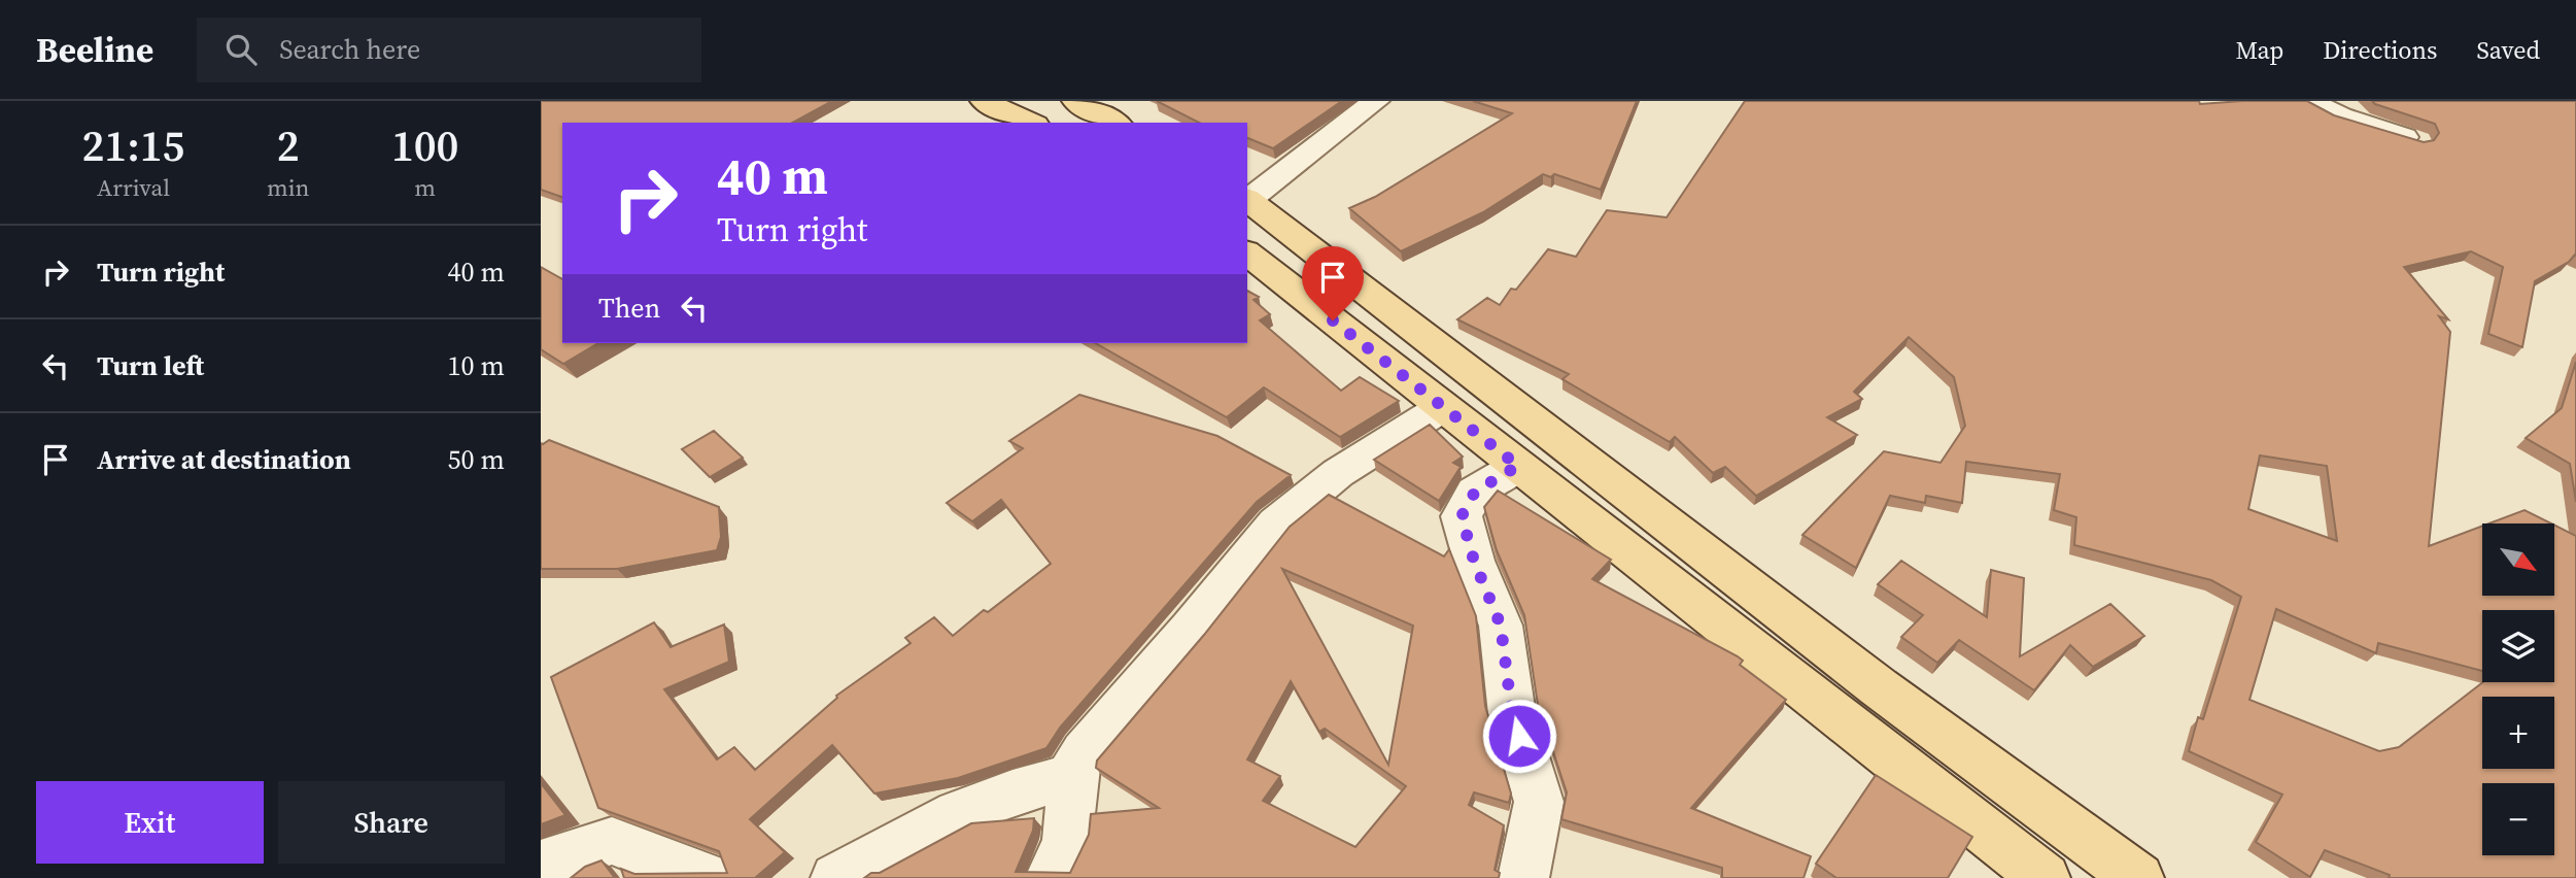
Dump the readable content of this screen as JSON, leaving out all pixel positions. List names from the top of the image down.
{
  "north": "bottom right",
  "page": {
    "header": "Beeline",
    "search": "Search here",
    "nav": ["Map", "Directions", "Saved"],
    "eta": [
      "21:15",
      "Arrival",
      "2",
      "min",
      "100",
      "m"
    ],
    "turn": ["40 m", "Turn right"],
    "list": [
      {
        "name": "Turn right",
        "value": "40 m"
      },
      {
        "name": "Turn left",
        "value": "10 m"
      },
      {
        "name": "Arrive at destination",
        "value": "50 m"
      }
    ],
    "then": "Then",
    "map_buttons": ["+", "−"],
    "buttons": ["Exit", "Share"]
  }
}
